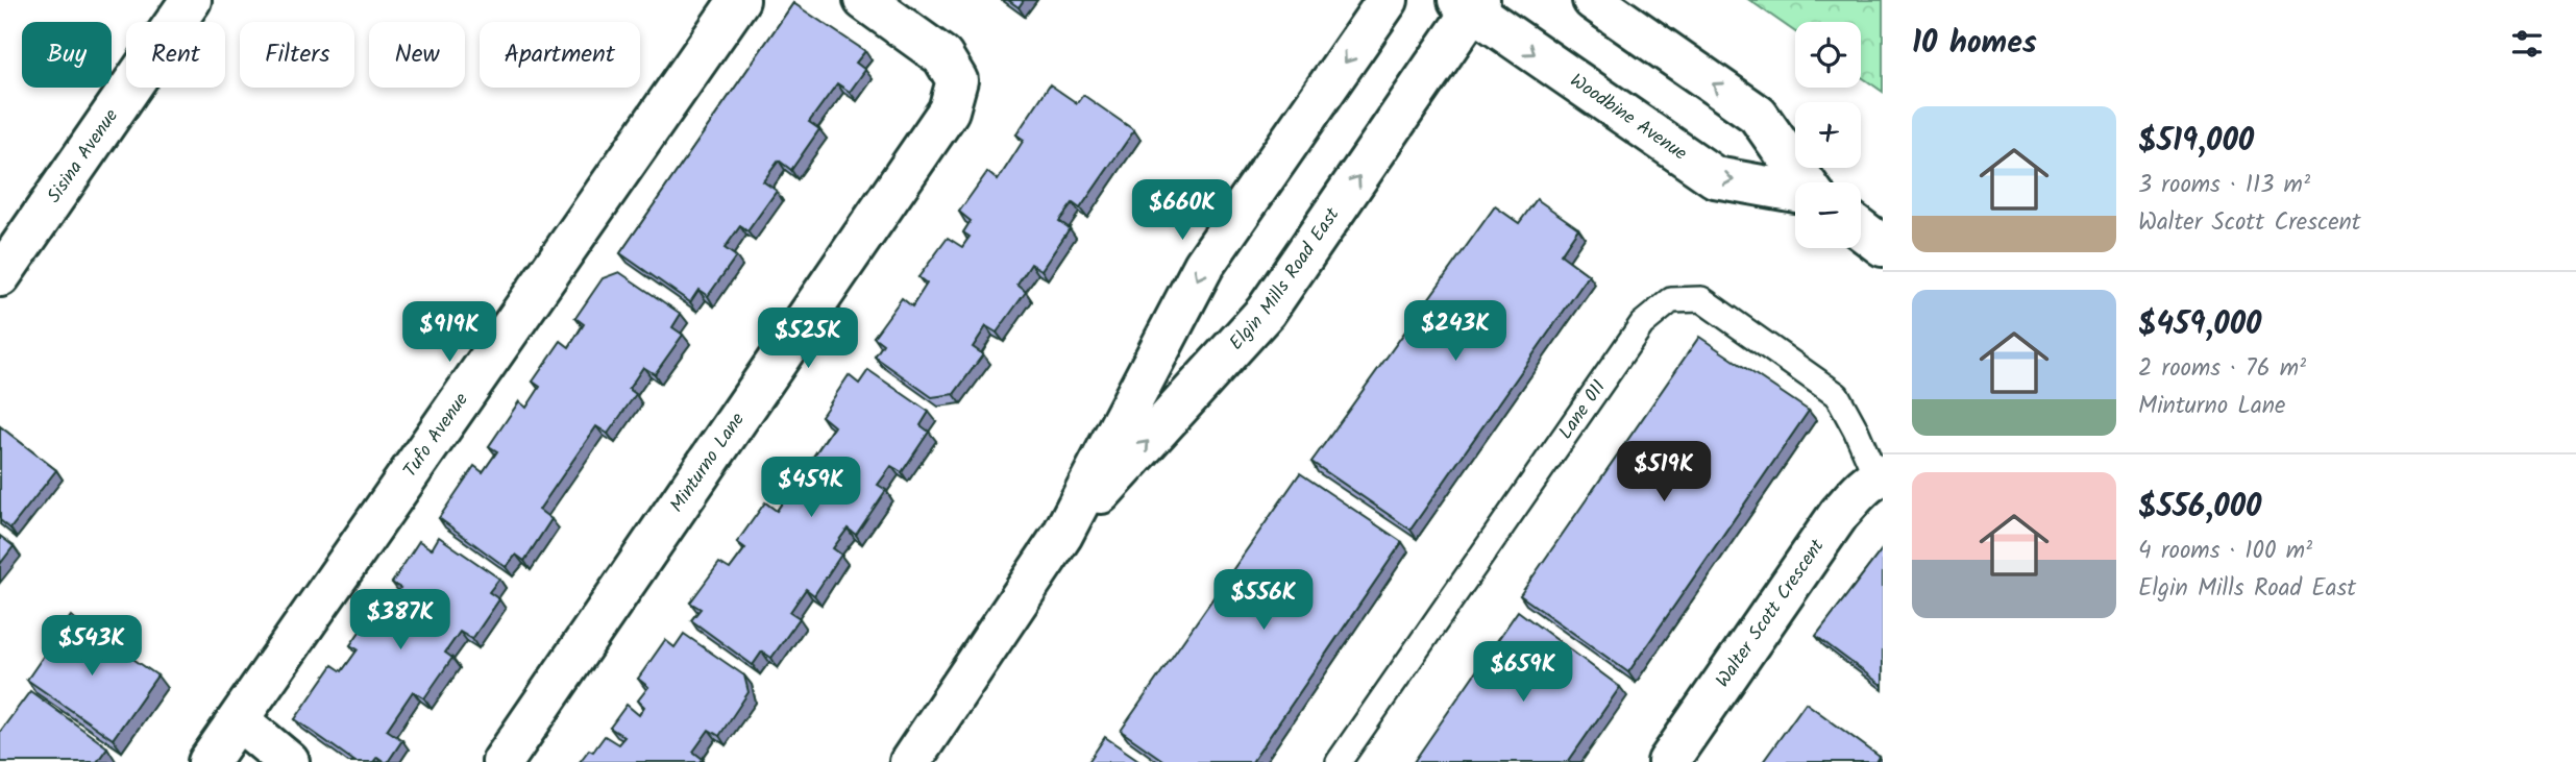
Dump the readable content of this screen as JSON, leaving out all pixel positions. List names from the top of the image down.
{
  "streets": {
    "street": [
      "Woodbine Avenue",
      "Sisina Avenue",
      "Elgin Mills Road East",
      "Tufo Avenue",
      "Minturno Lane",
      "Walter Scott Crescent"
    ],
    "lane": ["Lane 011"]
  },
  "crossings": [
    ["Woodbine Avenue", "Elgin Mills Road East"],
    ["Lane 011", "Walter Scott Crescent"]
  ],
  "page": {
    "heading": "10 homes",
    "map_buttons": ["+", "−"],
    "chip": [
      "Buy",
      "Rent",
      "Filters",
      "New",
      "Apartment"
    ],
    "list": [
      {
        "name": "$519,000",
        "note": "3 rooms · 113 m² · Walter Scott Crescent"
      },
      {
        "name": "$459,000",
        "note": "2 rooms · 76 m² · Minturno Lane"
      },
      {
        "name": "$556,000",
        "note": "4 rooms · 100 m² · Elgin Mills Road East"
      }
    ],
    "price": [
      "$660K",
      "$243K",
      "$919K",
      "$525K",
      "$519K",
      "$459K",
      "$556K",
      "$387K",
      "$543K",
      "$659K"
    ]
  }
}
